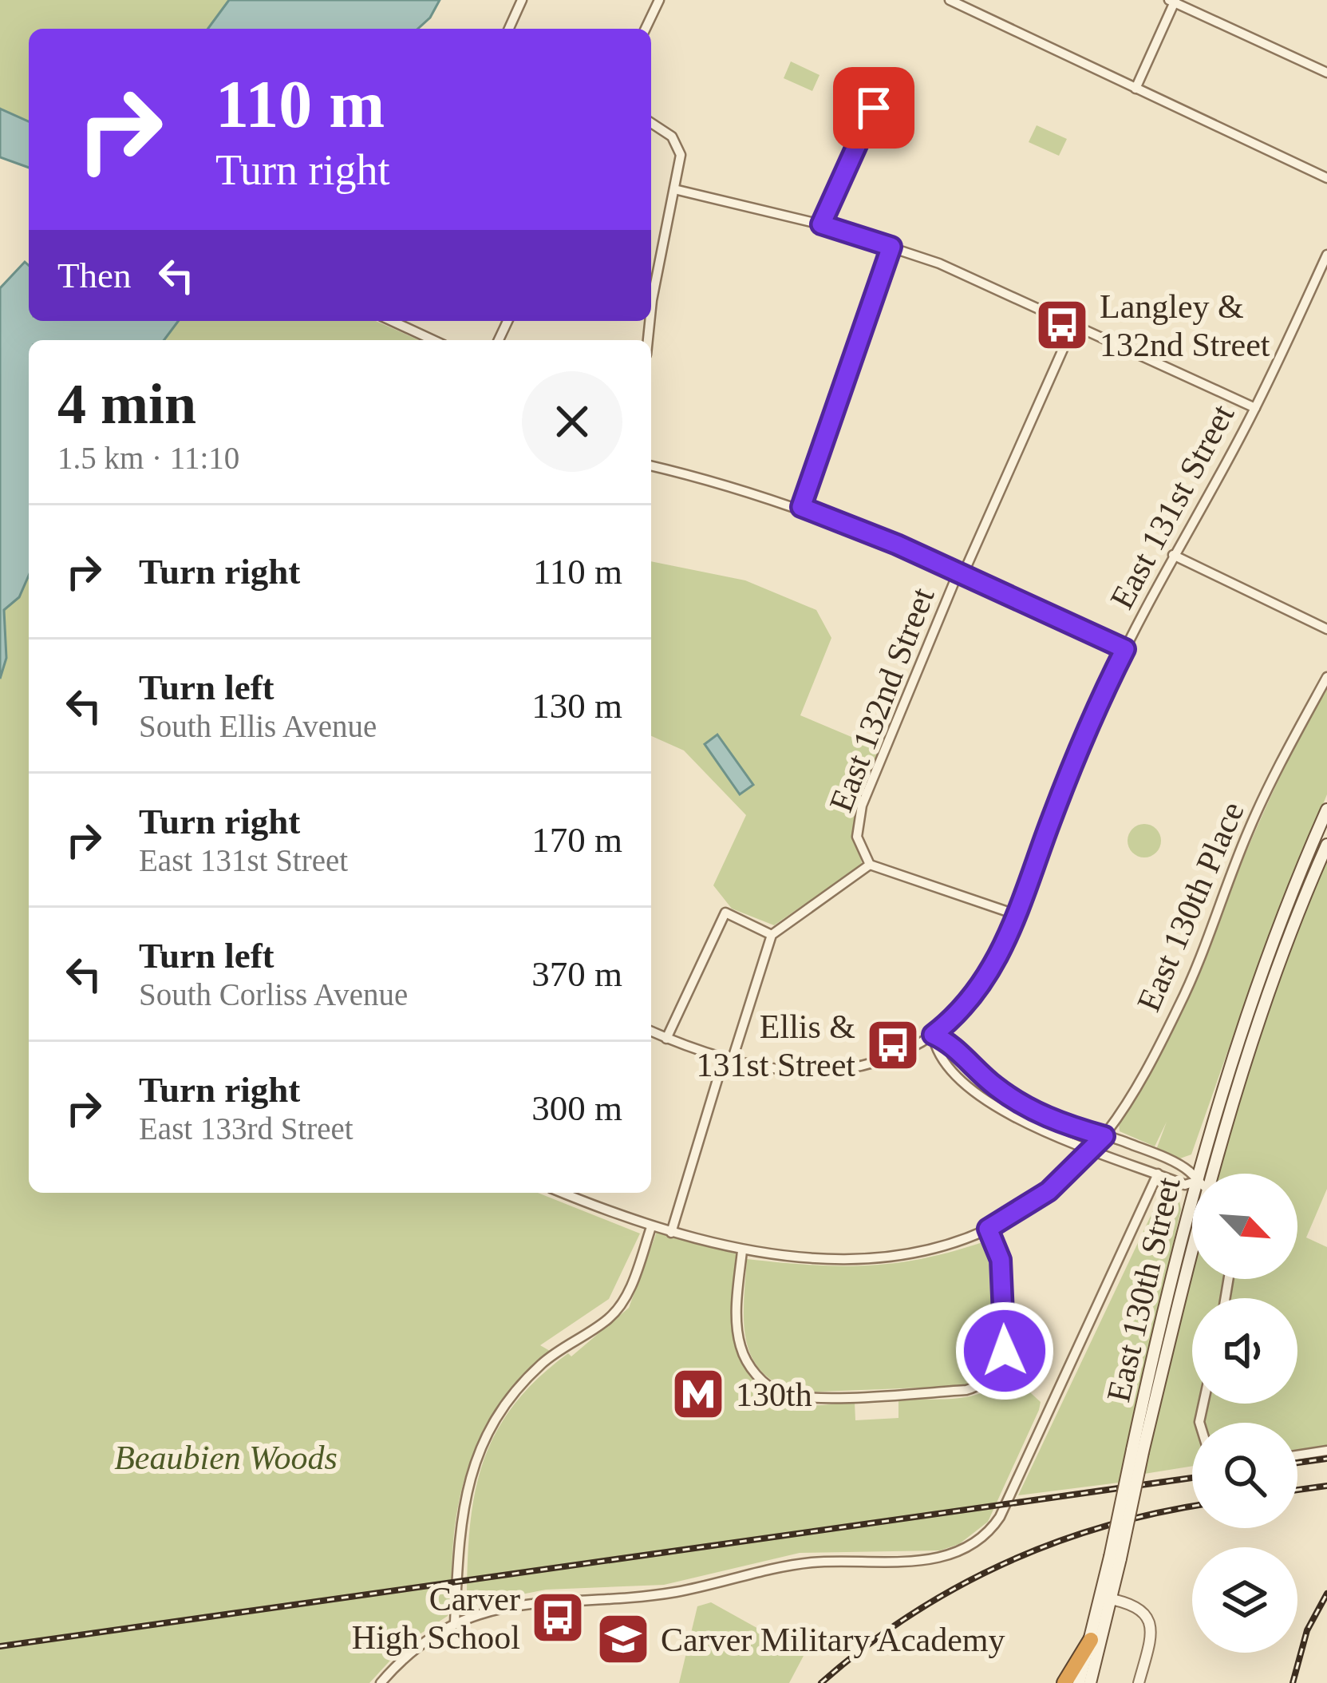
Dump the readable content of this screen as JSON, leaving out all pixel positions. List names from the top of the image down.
{
  "streets": {
    "main road": ["East 130th Street"],
    "street": ["East 131st Street", "East 132nd Street", "East 130th Place"]
  },
  "parks": ["Beaubien Woods"],
  "places": {
    "bus stop": ["Langley & 132nd Street", "Ellis & 131st Street", "Carver High School"],
    "metro station": ["130th"],
    "school or university": ["Carver Military Academy"]
  },
  "north": "bottom right",
  "page": {
    "turn": ["110 m", "Turn right"],
    "then": "Then",
    "heading": ["4 min", "1.5 km · 11:10"],
    "list": [
      {
        "name": "Turn right",
        "value": "110 m"
      },
      {
        "name": "Turn left",
        "note": "South Ellis Avenue",
        "value": "130 m"
      },
      {
        "name": "Turn right",
        "note": "East 131st Street",
        "value": "170 m"
      },
      {
        "name": "Turn left",
        "note": "South Corliss Avenue",
        "value": "370 m"
      },
      {
        "name": "Turn right",
        "note": "East 133rd Street",
        "value": "300 m"
      }
    ]
  }
}
